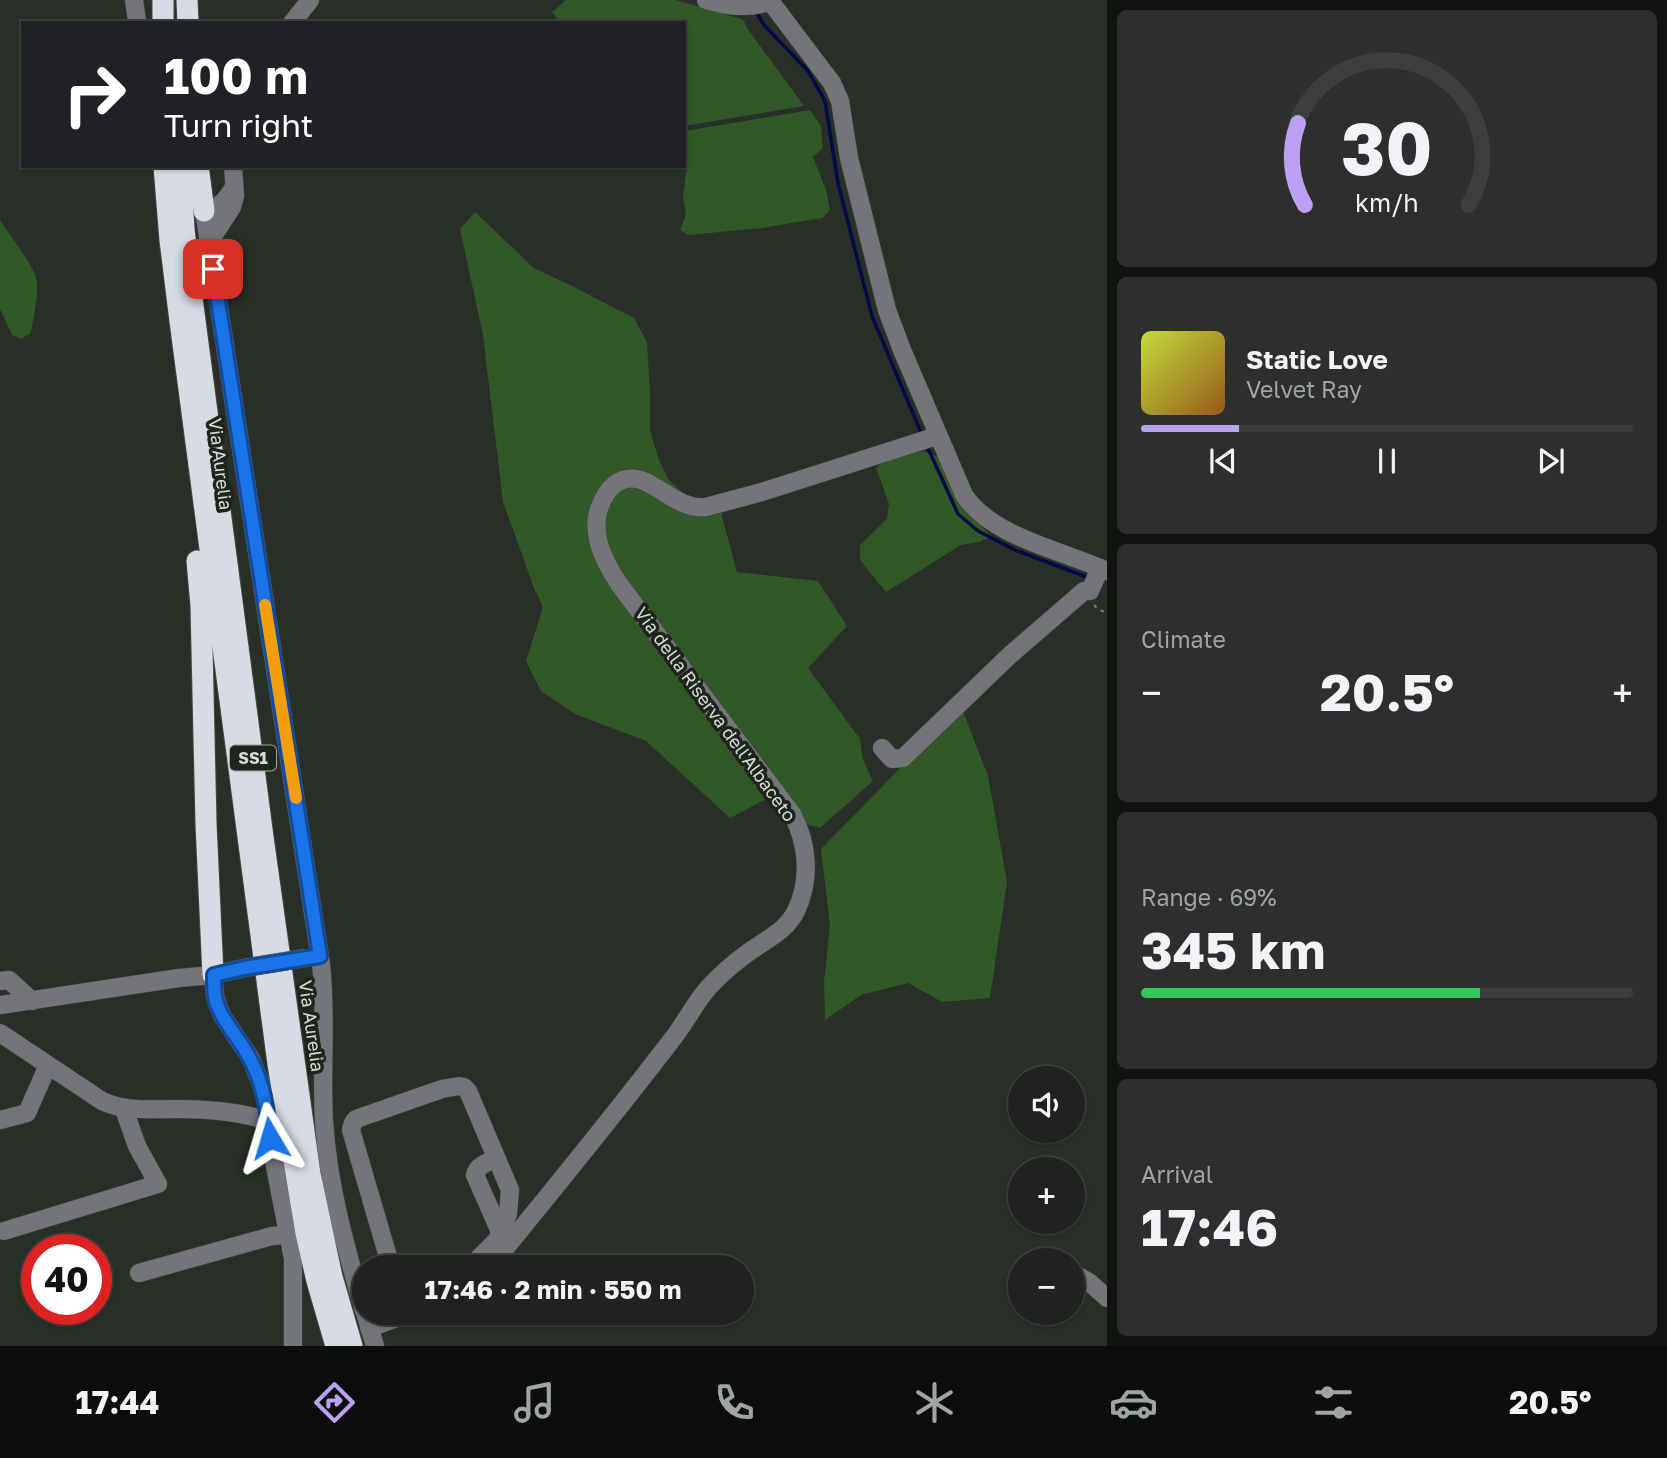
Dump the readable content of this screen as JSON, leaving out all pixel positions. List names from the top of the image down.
{
  "streets": {
    "highway": ["Via Aurelia", "SS1"],
    "street": ["Via della Riserva dell'Albaceto"]
  },
  "page": {
    "turn": ["100 m", "Turn right"],
    "song": ["Static Love", "Velvet Ray"],
    "tile": [
      "Climate",
      ["Range · 69%", "345 km"],
      ["Arrival", "17:46"]
    ],
    "heat": ["−", "20.5°", "+"],
    "map_buttons": ["+", "−"],
    "limit": "40",
    "trip": "17:46 · 2 min · 550 m",
    "tabs": ["17:44", "20.5°"],
    "gauge": ["30", "km/h"]
  }
}
